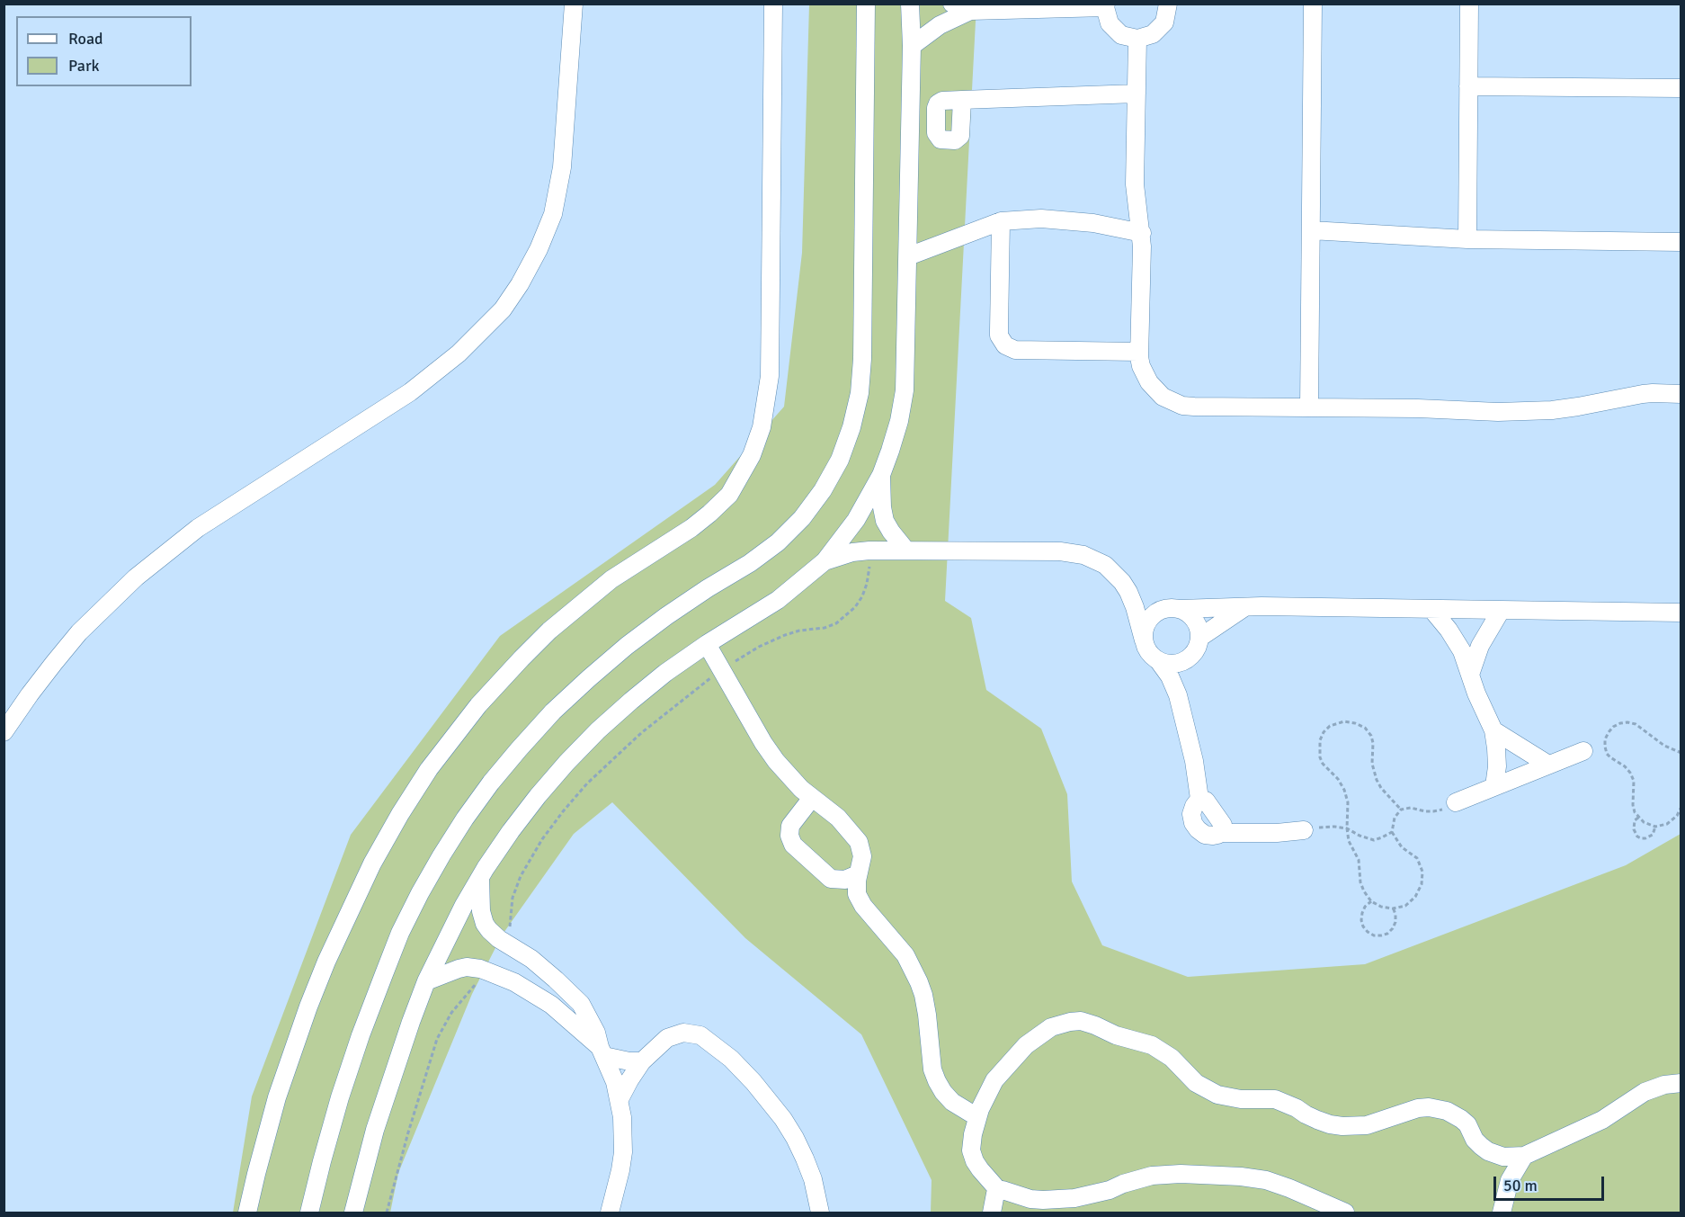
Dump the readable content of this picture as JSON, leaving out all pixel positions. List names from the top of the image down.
{
  "legend": ["Road", "Park"],
  "scale_bar": "50 m"
}
